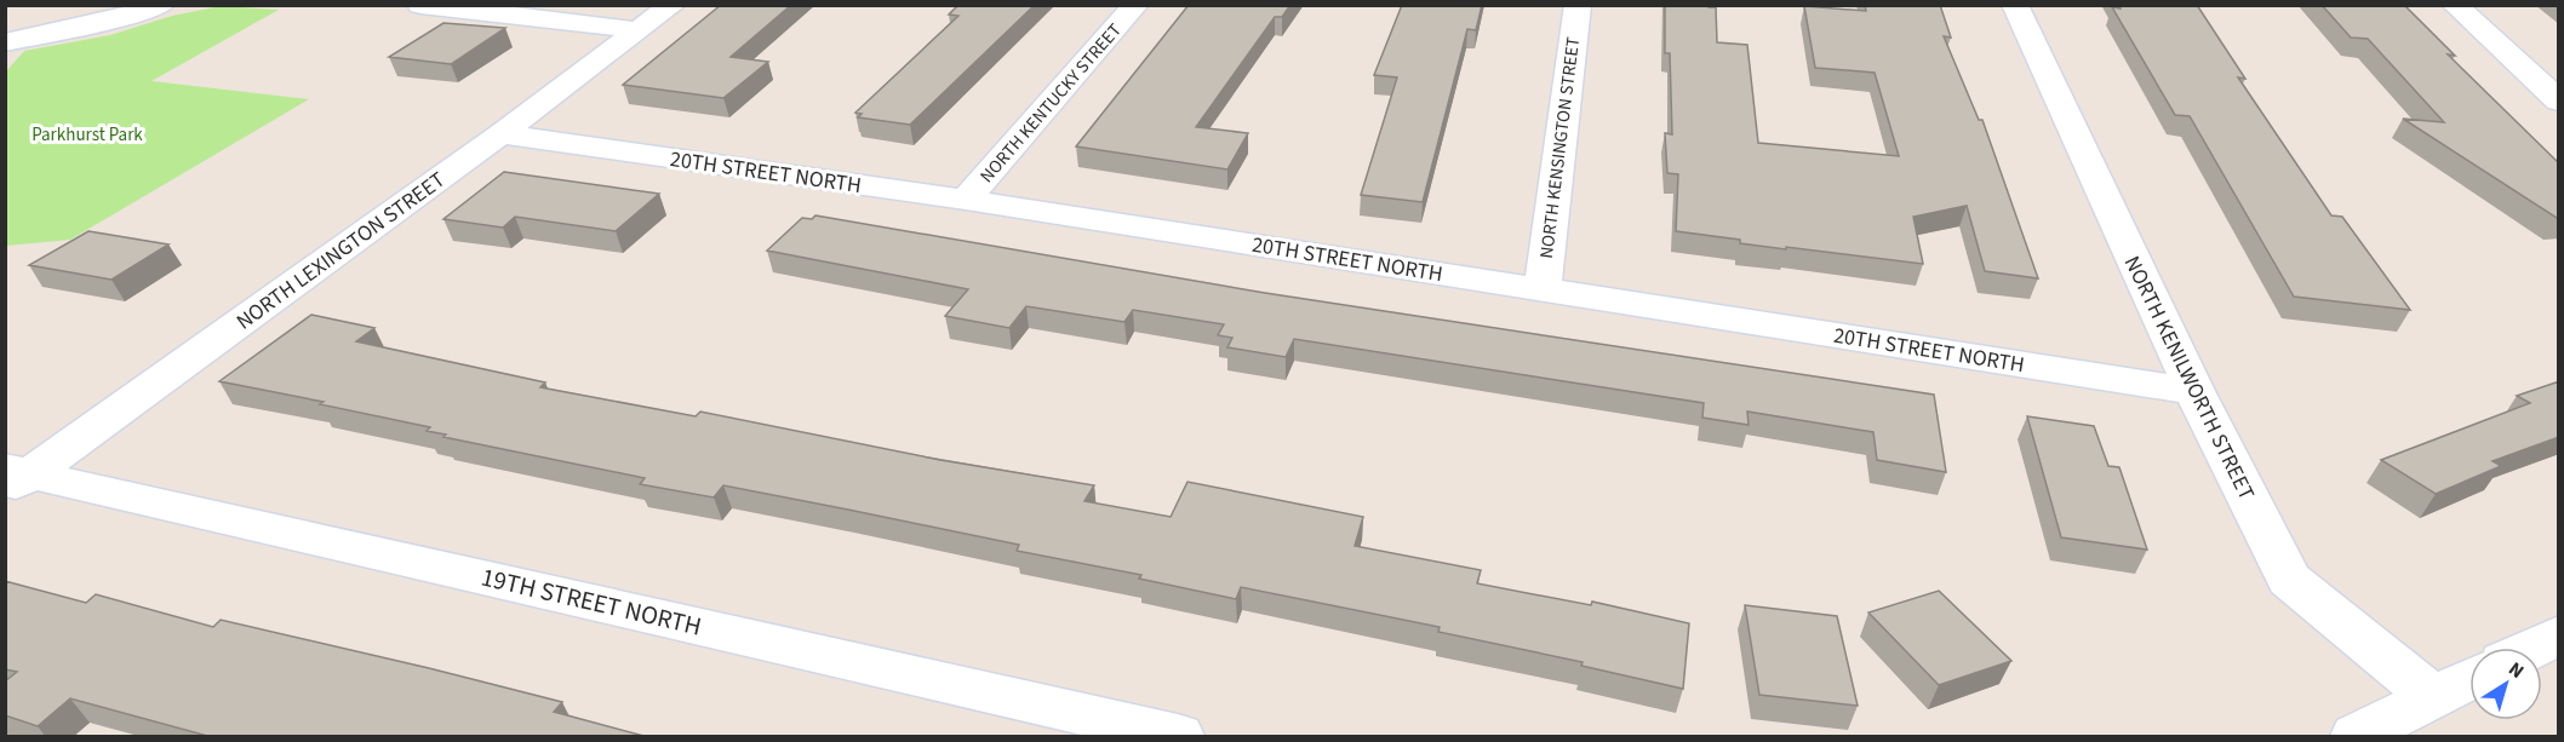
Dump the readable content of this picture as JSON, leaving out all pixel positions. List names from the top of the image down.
{
  "streets": {
    "street": [
      "NORTH KENTUCKY STREET",
      "NORTH KENSINGTON STREET",
      "20TH STREET NORTH",
      "NORTH LEXINGTON STREET",
      "NORTH KENILWORTH STREET",
      "19TH STREET NORTH"
    ]
  },
  "crossings": [
    ["NORTH KENTUCKY STREET", "20TH STREET NORTH"],
    ["NORTH KENSINGTON STREET", "20TH STREET NORTH"],
    ["20TH STREET NORTH", "NORTH LEXINGTON STREET"],
    ["20TH STREET NORTH", "NORTH KENILWORTH STREET"],
    ["NORTH LEXINGTON STREET", "19TH STREET NORTH"]
  ],
  "parks": ["Parkhurst Park"],
  "north": "top right"
}
